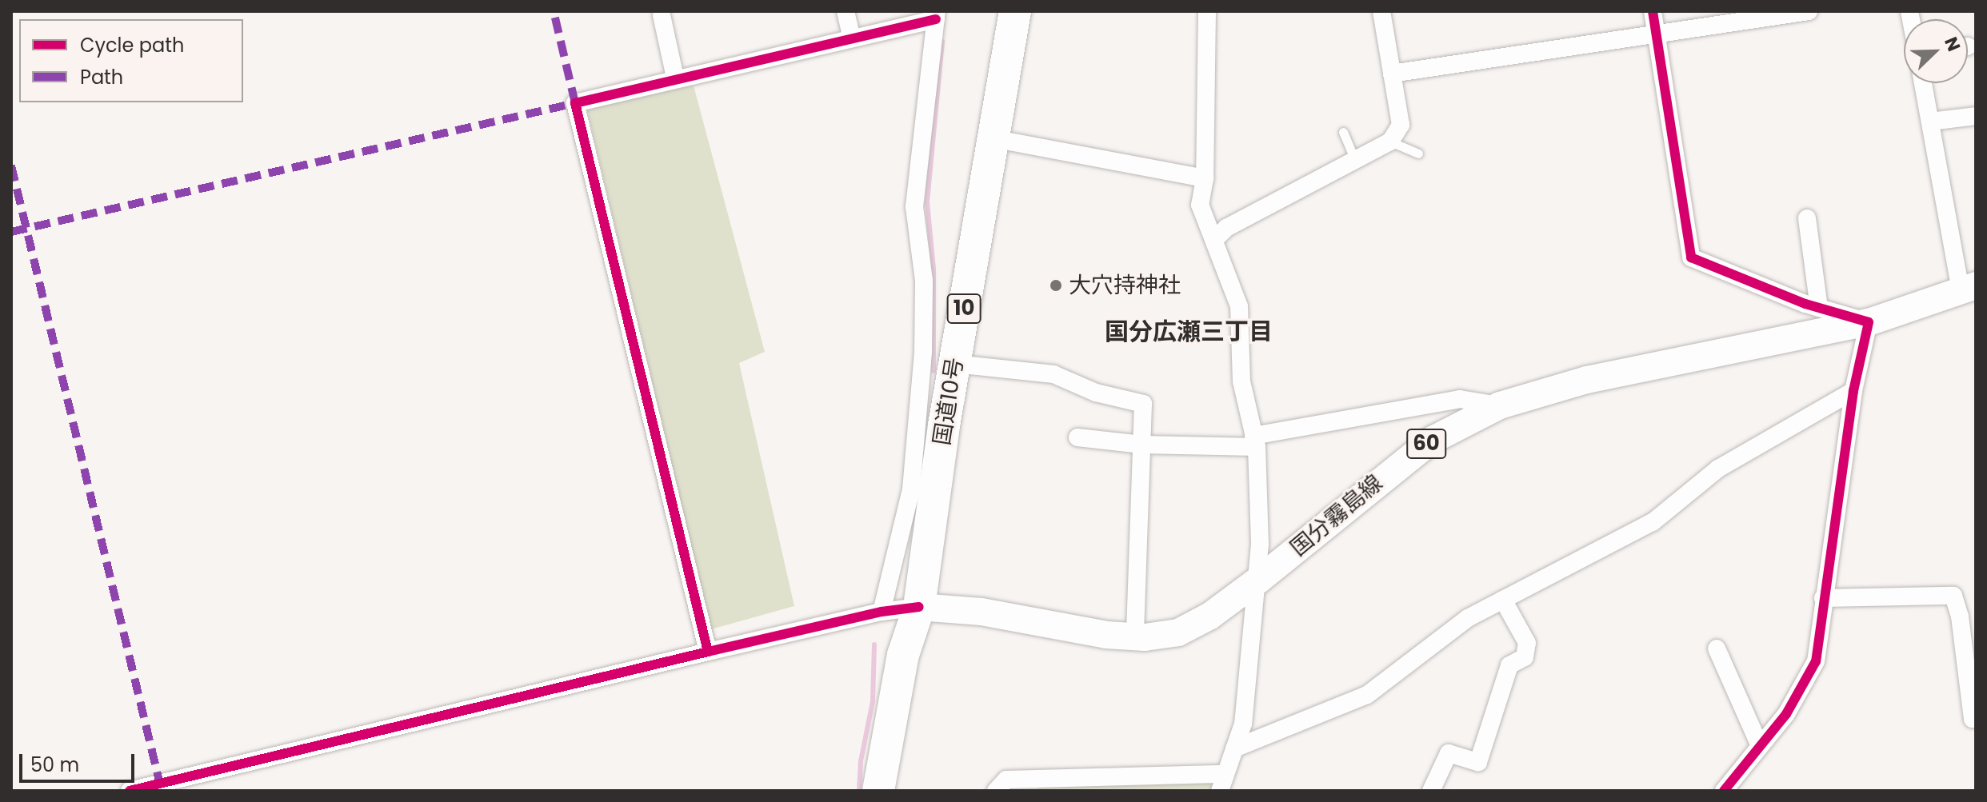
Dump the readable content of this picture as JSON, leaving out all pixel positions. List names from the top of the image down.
{
  "streets": {
    "highway": ["10", "国道10号"],
    "main road": ["60", "国分霧島線"]
  },
  "crossings": [
    ["国道10号", "国分霧島線"]
  ],
  "districts": ["国分広瀬三丁目"],
  "places": ["大穴持神社"],
  "legend": ["Cycle path", "Path"],
  "scale_bar": "50 m",
  "north": "top right"
}
